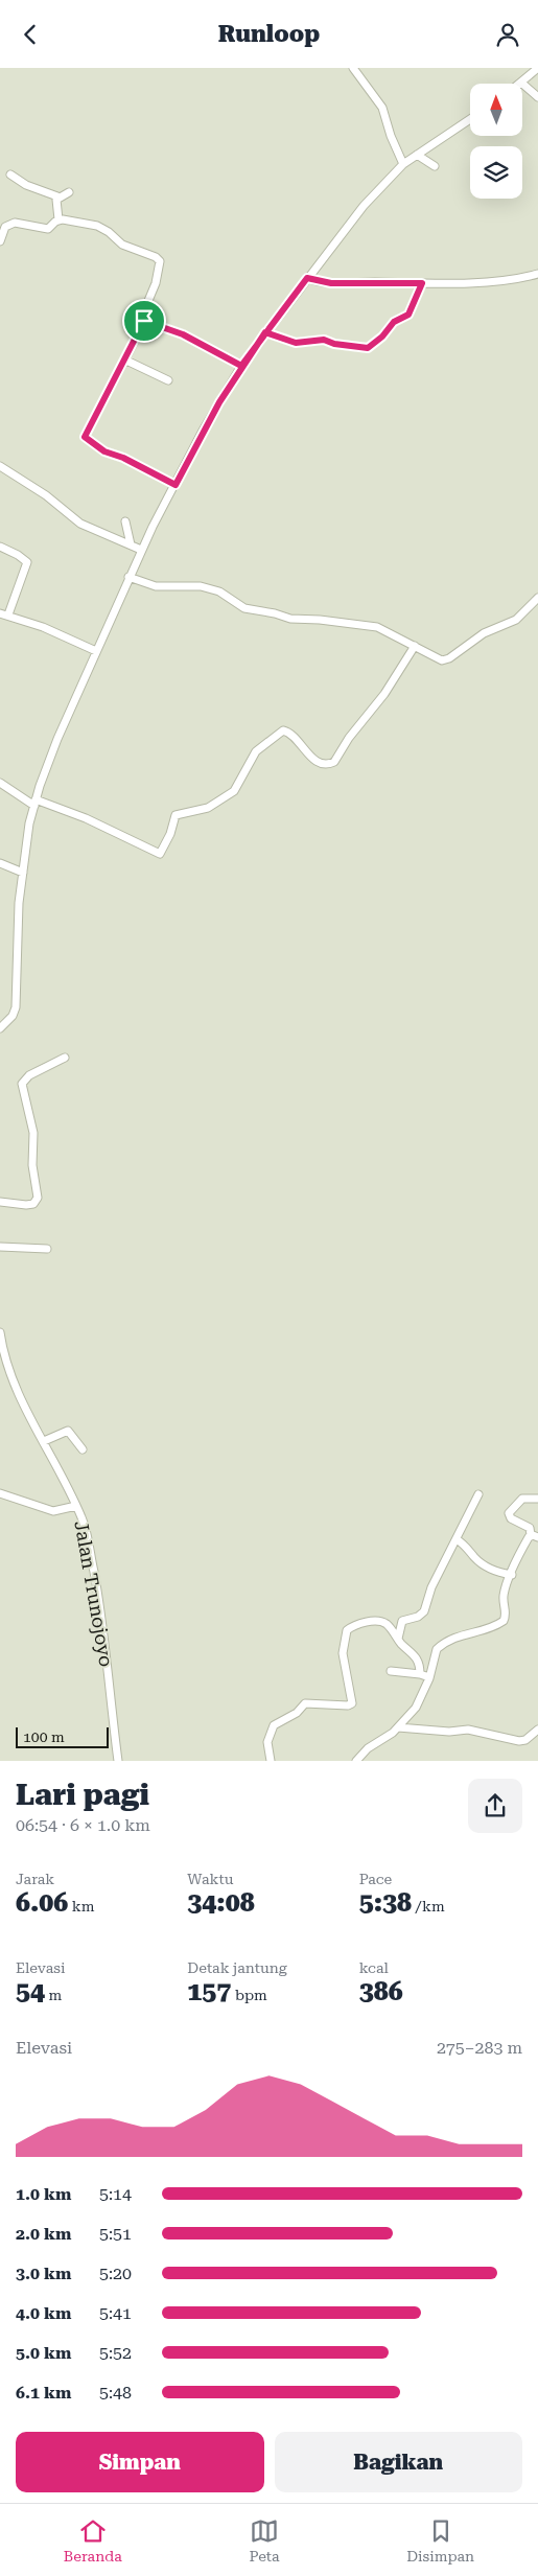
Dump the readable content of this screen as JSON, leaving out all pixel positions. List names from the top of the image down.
{
  "streets": {
    "street": ["Jalan Trunojoyo"]
  },
  "scale_bar": "100 m",
  "north": "top",
  "page": {
    "header": "Runloop",
    "scale": "100 m",
    "heading": ["Lari pagi", "06:54 · 6 × 1.0 km"],
    "stats": [
      ["Jarak", "6.06 km"],
      ["Waktu", "34:08"],
      ["Pace", "5:38 /km"],
      ["Elevasi", "54 m"],
      ["Detak jantung", "157 bpm"],
      ["kcal", "386"]
    ],
    "chart": ["Elevasi", "275–283 m"],
    "list": [
      {
        "name": "1.0 km",
        "note": "5:14"
      },
      {
        "name": "2.0 km",
        "note": "5:51"
      },
      {
        "name": "3.0 km",
        "note": "5:20"
      },
      {
        "name": "4.0 km",
        "note": "5:41"
      },
      {
        "name": "5.0 km",
        "note": "5:52"
      },
      {
        "name": "6.1 km",
        "note": "5:48"
      }
    ],
    "buttons": ["Simpan", "Bagikan"],
    "tabs": ["Beranda", "Peta", "Disimpan"]
  }
}
